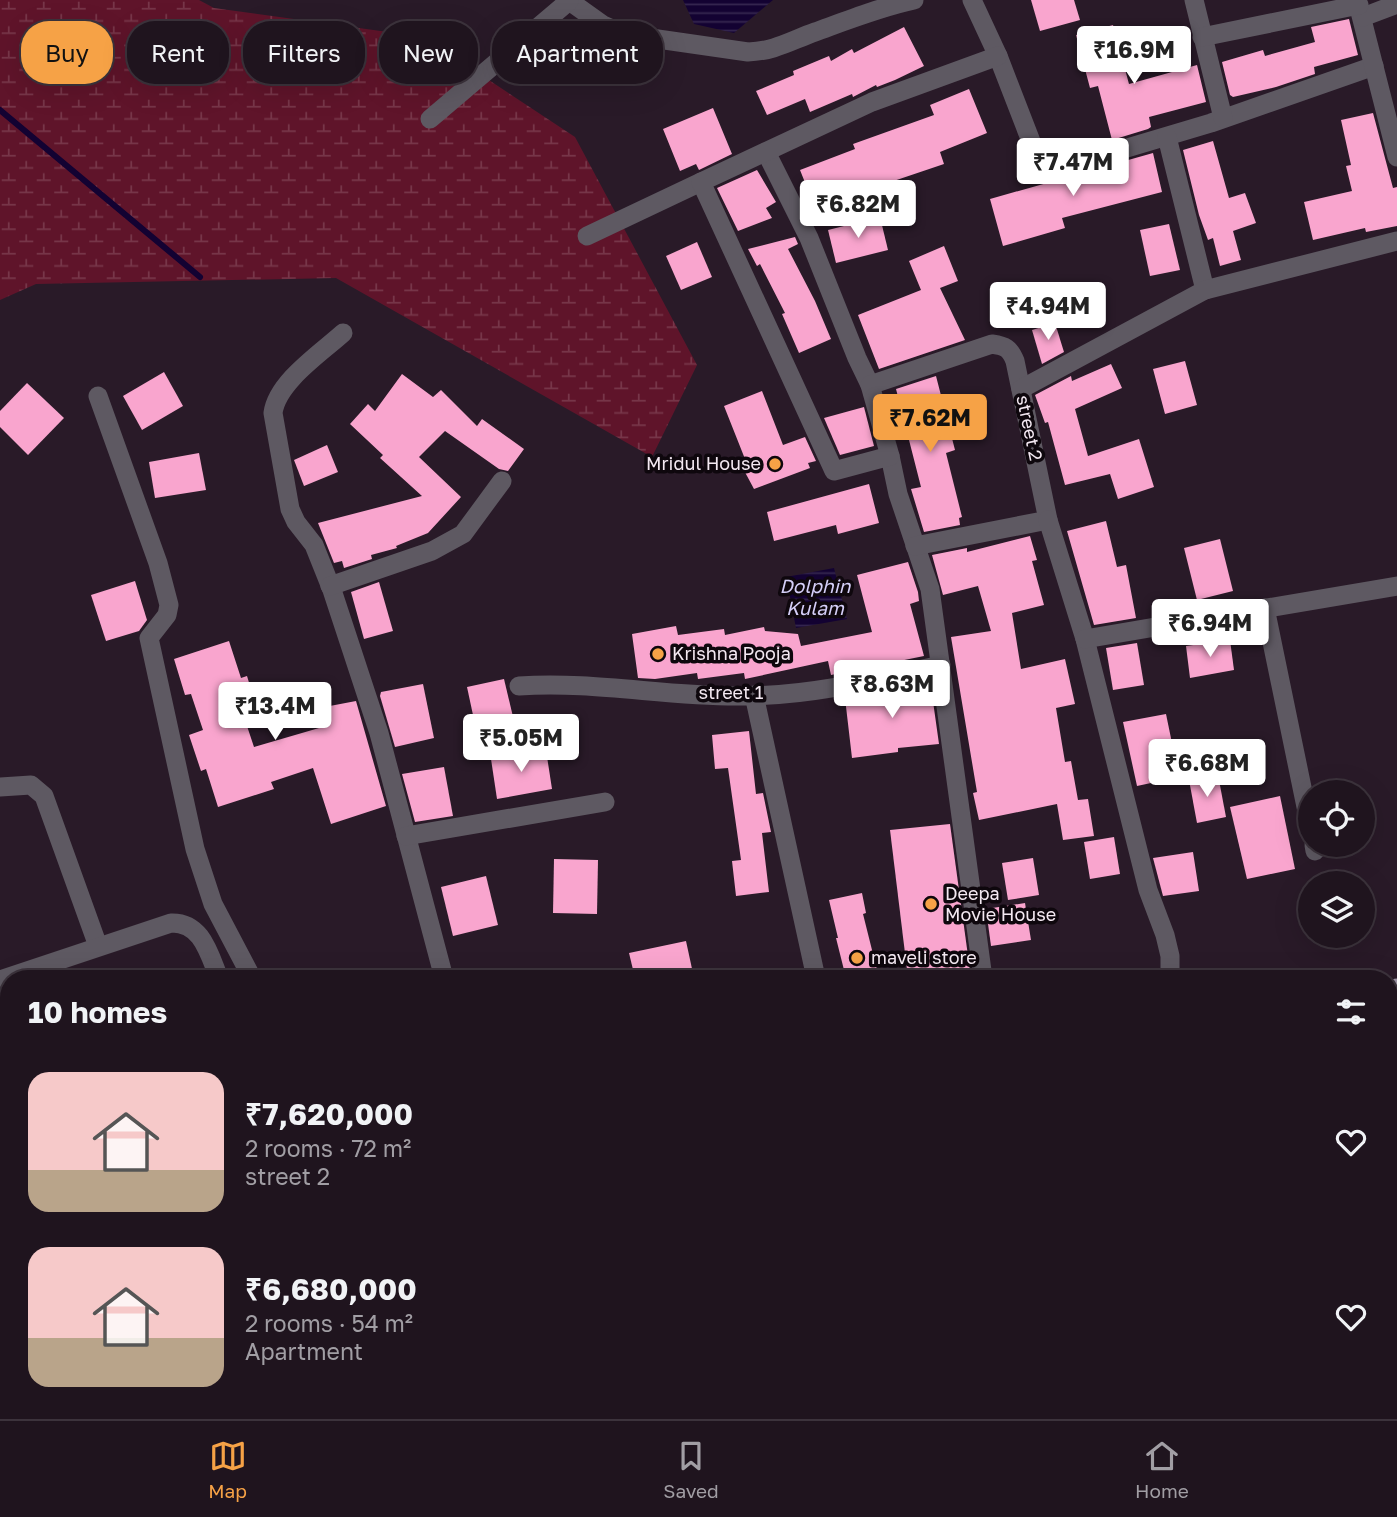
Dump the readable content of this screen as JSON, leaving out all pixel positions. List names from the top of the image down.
{
  "streets": {
    "street": ["street 2", "street 1"]
  },
  "water": ["Dolphin Kulam"],
  "places": [
    "Mridul House",
    "Krishna Pooja",
    "Deepa Movie House",
    "maveli store"
  ],
  "page": {
    "chip": [
      "Buy",
      "Rent",
      "Filters",
      "New",
      "Apartment"
    ],
    "price": [
      "₹16.9M",
      "₹7.47M",
      "₹6.82M",
      "₹4.94M",
      "₹7.62M",
      "₹6.94M",
      "₹8.63M",
      "₹13.4M",
      "₹5.05M",
      "₹6.68M"
    ],
    "heading": "10 homes",
    "list": [
      {
        "name": "₹7,620,000",
        "note": "2 rooms · 72 m² · street 2"
      },
      {
        "name": "₹6,680,000",
        "note": "2 rooms · 54 m² · Apartment"
      }
    ],
    "tabs": ["Map", "Saved", "Home"]
  }
}
